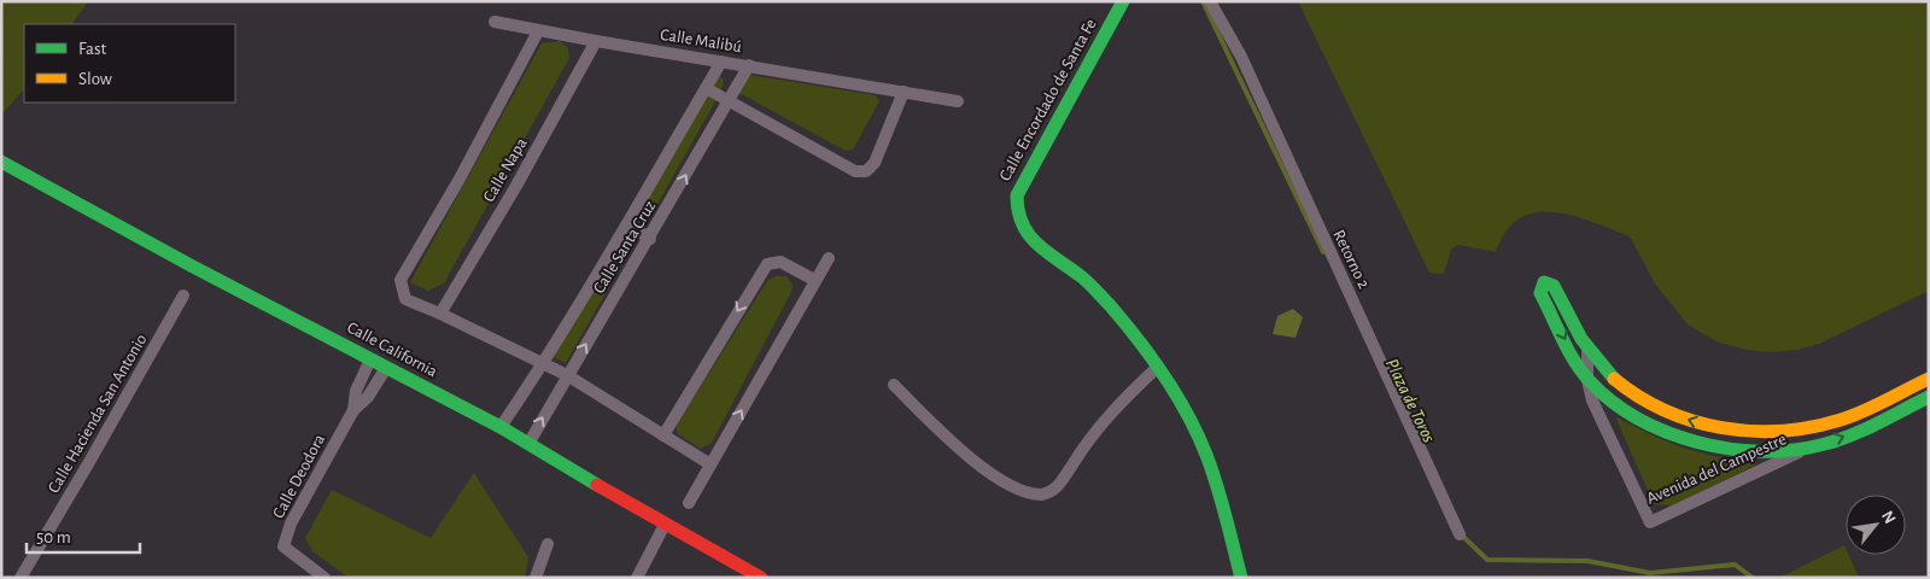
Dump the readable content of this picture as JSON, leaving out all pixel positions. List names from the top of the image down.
{
  "streets": {
    "street": [
      "Calle Malibú",
      "Calle Encordado de Santa Fe",
      "Calle Napa",
      "Calle Santa Cruz",
      "Retorno 2",
      "Calle California",
      "Calle Hacienda San Antonio",
      "Avenida del Campestre",
      "Calle Deodora"
    ]
  },
  "crossings": [
    ["Calle Malibú", "Calle Napa"],
    ["Calle Malibú", "Calle Santa Cruz"],
    ["Calle Santa Cruz", "Calle California"],
    ["Calle California", "Calle Deodora"]
  ],
  "water": ["Plaza de Toros"],
  "legend": ["Fast", "Slow"],
  "scale_bar": "50 m",
  "north": "top right"
}
